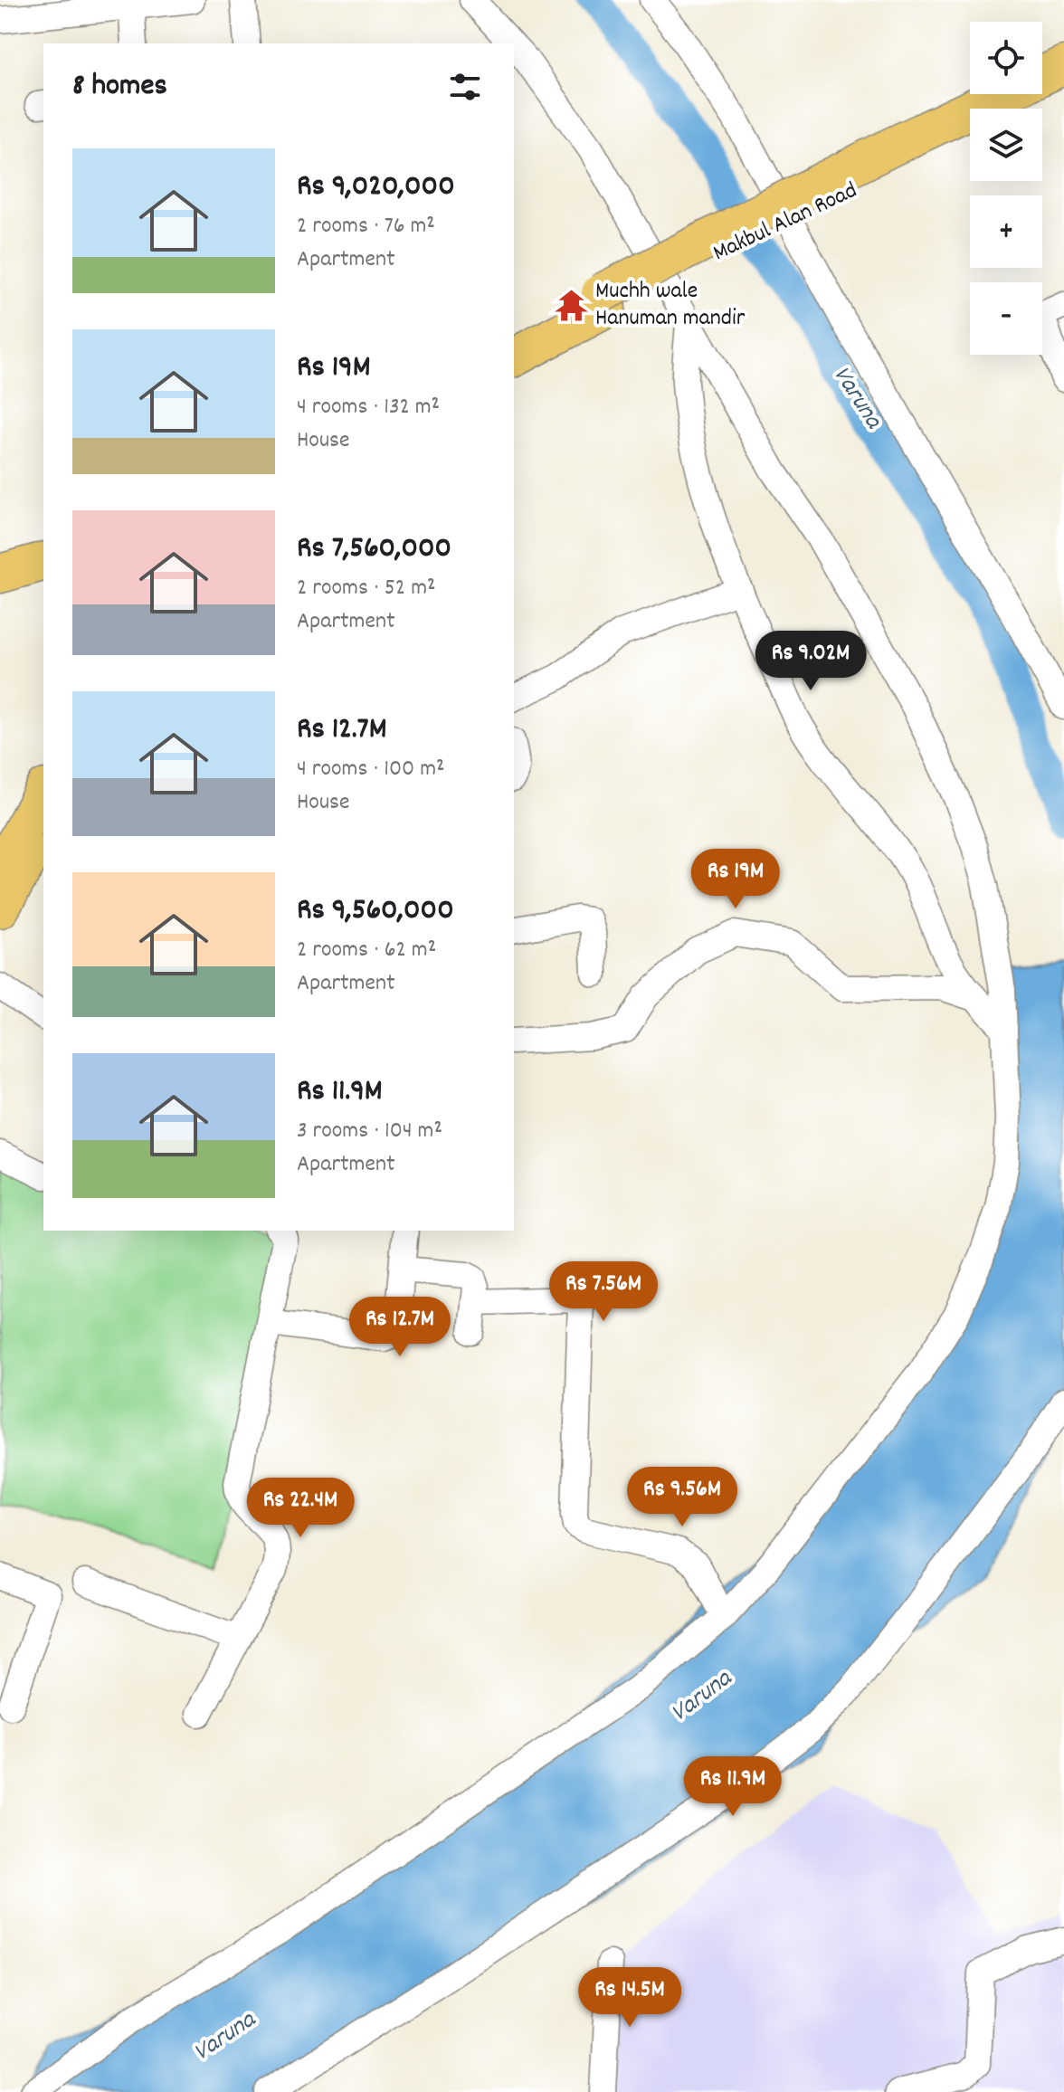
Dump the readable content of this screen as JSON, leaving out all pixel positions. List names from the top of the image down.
{
  "water": ["Varuna"],
  "places": {
    "temple": ["Muchh wale Hanuman mandir"]
  },
  "page": {
    "map_buttons": ["+", "−"],
    "heading": "8 homes",
    "list": [
      {
        "name": "Rs 9,020,000",
        "note": "2 rooms · 76 m² · Apartment"
      },
      {
        "name": "Rs 19M",
        "note": "4 rooms · 132 m² · House"
      },
      {
        "name": "Rs 7,560,000",
        "note": "2 rooms · 52 m² · Apartment"
      },
      {
        "name": "Rs 12.7M",
        "note": "4 rooms · 100 m² · House"
      },
      {
        "name": "Rs 9,560,000",
        "note": "2 rooms · 62 m² · Apartment"
      },
      {
        "name": "Rs 11.9M",
        "note": "3 rooms · 104 m² · Apartment"
      }
    ],
    "price": [
      "Rs 9.02M",
      "Rs 19M",
      "Rs 7.56M",
      "Rs 12.7M",
      "Rs 9.56M",
      "Rs 22.4M",
      "Rs 11.9M",
      "Rs 14.5M"
    ]
  }
}
